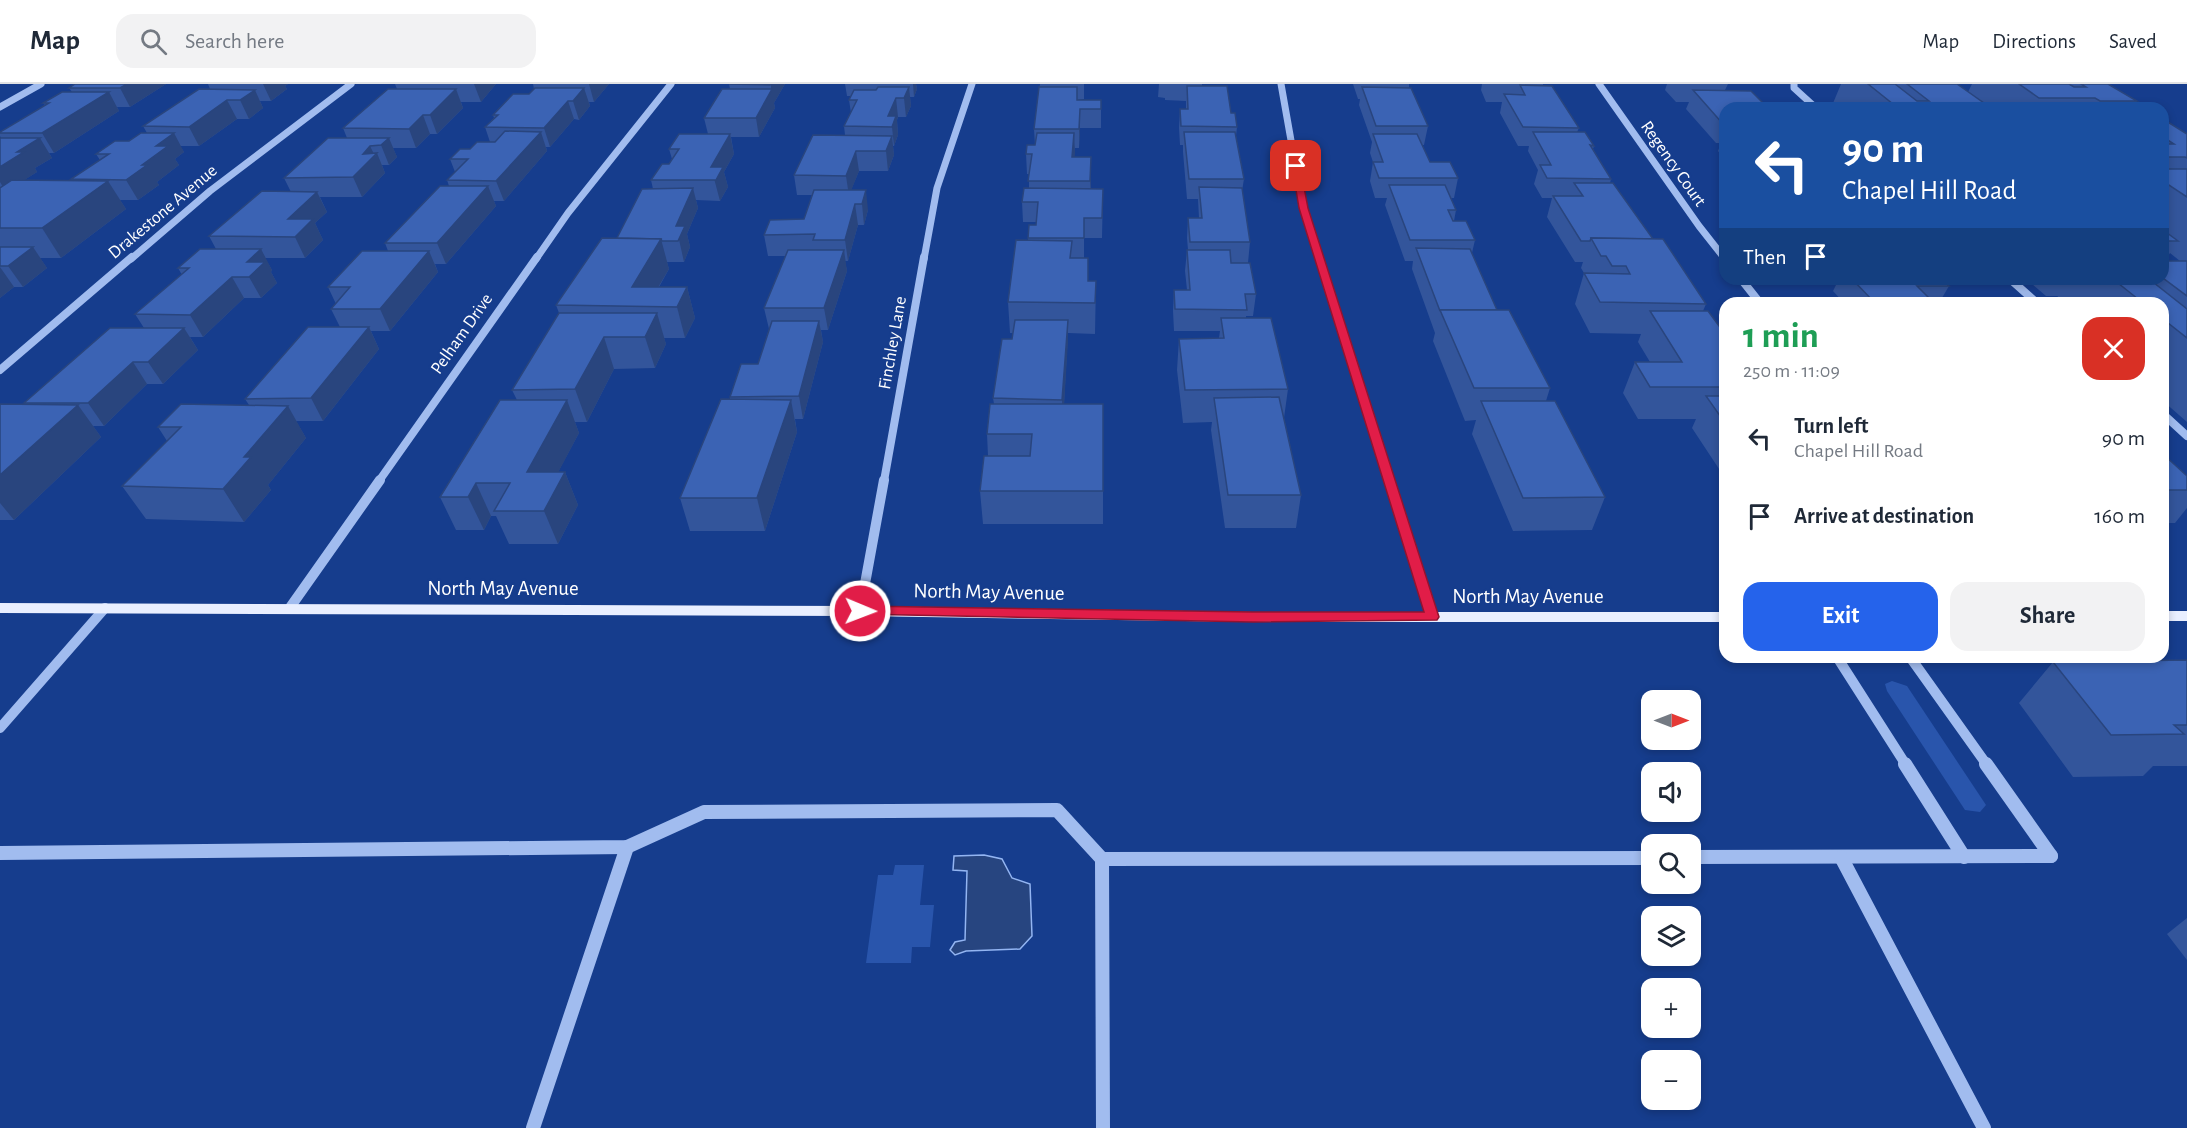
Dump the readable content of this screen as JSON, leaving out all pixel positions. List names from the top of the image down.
{
  "streets": {
    "main road": ["North May Avenue"],
    "street": [
      "Regency Court",
      "Drakestone Avenue",
      "Pelham Drive",
      "Finchley Lane"
    ]
  },
  "crossings": [
    ["Pelham Drive", "North May Avenue"],
    ["Finchley Lane", "North May Avenue"]
  ],
  "north": "right",
  "page": {
    "header": "Map",
    "search": "Search here",
    "nav": ["Map", "Directions", "Saved"],
    "turn": ["90 m", "Chapel Hill Road"],
    "then": "Then",
    "heading": ["1 min", "250 m · 11:09"],
    "list": [
      {
        "name": "Turn left",
        "note": "Chapel Hill Road",
        "value": "90 m"
      },
      {
        "name": "Arrive at destination",
        "value": "160 m"
      }
    ],
    "buttons": ["Exit", "Share"],
    "map_buttons": ["+", "−"]
  }
}
